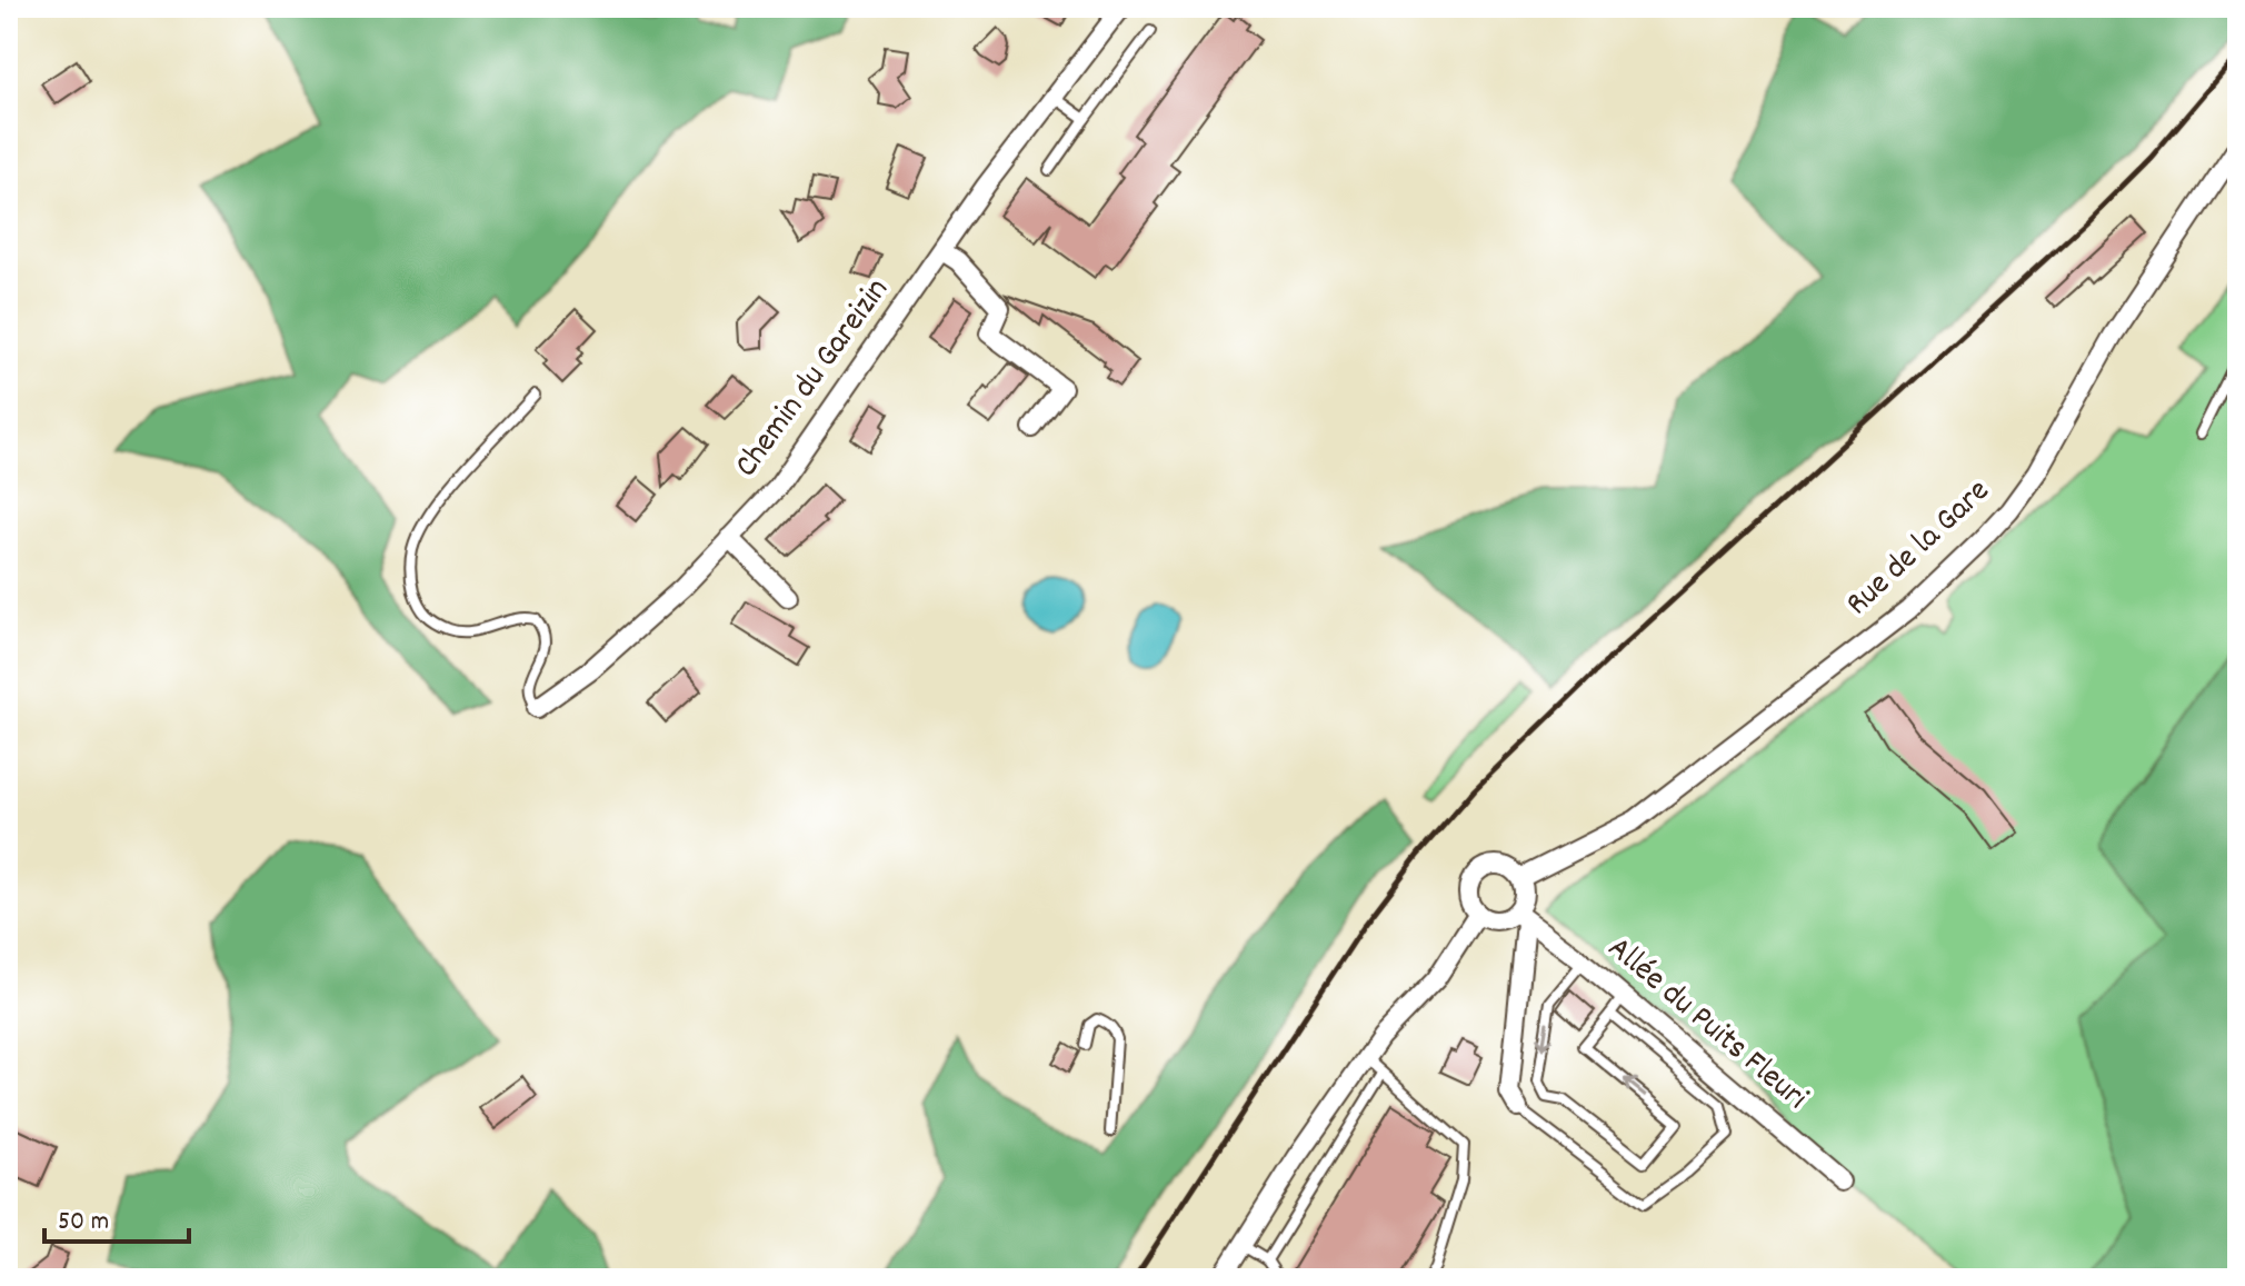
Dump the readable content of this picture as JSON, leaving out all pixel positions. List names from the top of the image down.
{
  "streets": {
    "street": ["Chemin du Gareizin", "Rue de la Gare", "Allée du Puits Fleuri"]
  },
  "crossings": [
    ["Rue de la Gare", "Allée du Puits Fleuri"]
  ],
  "scale_bar": "50 m"
}
